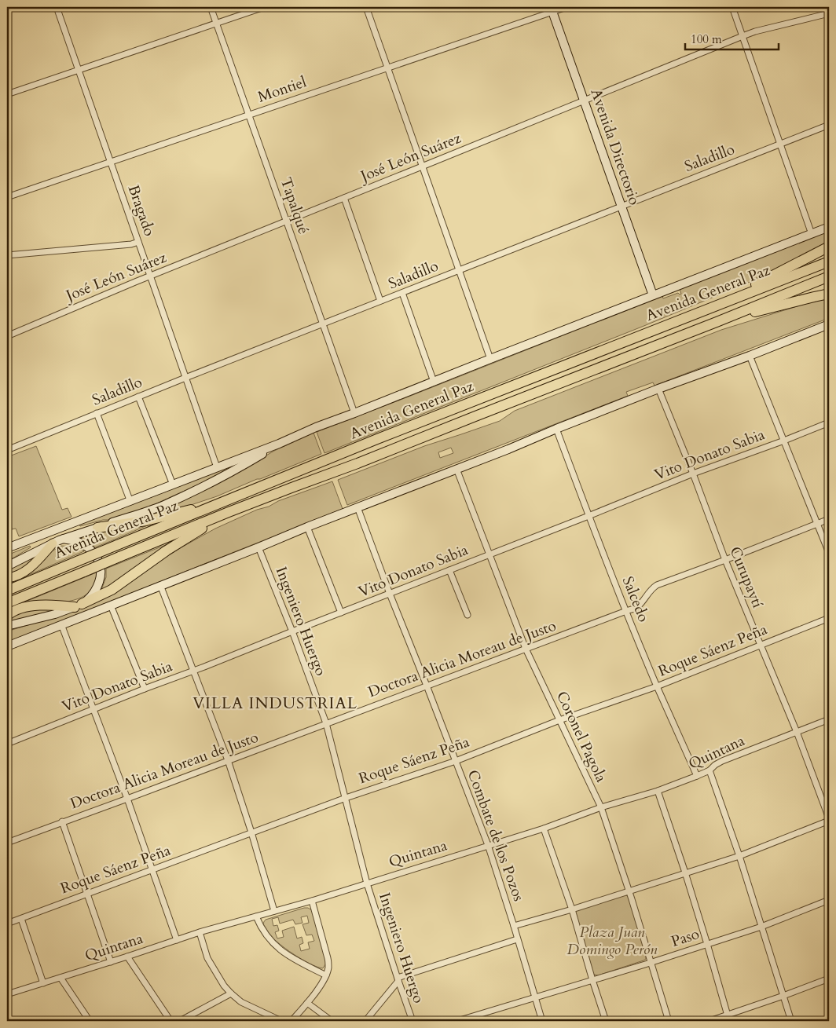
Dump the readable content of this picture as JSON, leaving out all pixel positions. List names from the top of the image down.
{
  "streets": {
    "highway": ["Avenida General Paz"],
    "street": [
      "Montiel",
      "Avenida Directorio",
      "José León Suárez",
      "Saladillo",
      "Tapalqué",
      "Bragado",
      "Vito Donato Sabia",
      "Curupaytí",
      "Salcedo",
      "Ingeniero Huergo",
      "Roque Sáenz Peña",
      "Doctora Alicia Moreau de Justo",
      "Coronel Pagola",
      "Quintana",
      "Combate de los Pozos",
      "Paso"
    ]
  },
  "crossings": [
    ["Montiel", "Avenida Directorio"],
    ["Montiel", "Tapalqué"],
    ["Montiel", "Bragado"],
    ["Avenida Directorio", "José León Suárez"],
    ["Avenida Directorio", "Saladillo"],
    ["Avenida Directorio", "Avenida General Paz"],
    ["José León Suárez", "Tapalqué"],
    ["José León Suárez", "Bragado"],
    ["Saladillo", "Tapalqué"],
    ["Saladillo", "Bragado"],
    ["Tapalqué", "Avenida General Paz"],
    ["Bragado", "Avenida General Paz"],
    ["Vito Donato Sabia", "Curupaytí"],
    ["Vito Donato Sabia", "Salcedo"],
    ["Vito Donato Sabia", "Ingeniero Huergo"],
    ["Vito Donato Sabia", "Coronel Pagola"],
    ["Vito Donato Sabia", "Combate de los Pozos"],
    ["Curupaytí", "Roque Sáenz Peña"],
    ["Curupaytí", "Doctora Alicia Moreau de Justo"],
    ["Curupaytí", "Quintana"],
    ["Salcedo", "Roque Sáenz Peña"],
    ["Salcedo", "Doctora Alicia Moreau de Justo"],
    ["Salcedo", "Quintana"],
    ["Ingeniero Huergo", "Roque Sáenz Peña"],
    ["Ingeniero Huergo", "Doctora Alicia Moreau de Justo"],
    ["Ingeniero Huergo", "Quintana"],
    ["Roque Sáenz Peña", "Coronel Pagola"],
    ["Roque Sáenz Peña", "Combate de los Pozos"],
    ["Doctora Alicia Moreau de Justo", "Coronel Pagola"],
    ["Doctora Alicia Moreau de Justo", "Combate de los Pozos"],
    ["Coronel Pagola", "Quintana"],
    ["Coronel Pagola", "Paso"],
    ["Quintana", "Combate de los Pozos"],
    ["Combate de los Pozos", "Paso"]
  ],
  "districts": ["VILLA INDUSTRIAL"],
  "parks": ["Plaza Juan Domingo Perón"],
  "scale_bar": "100 m"
}
